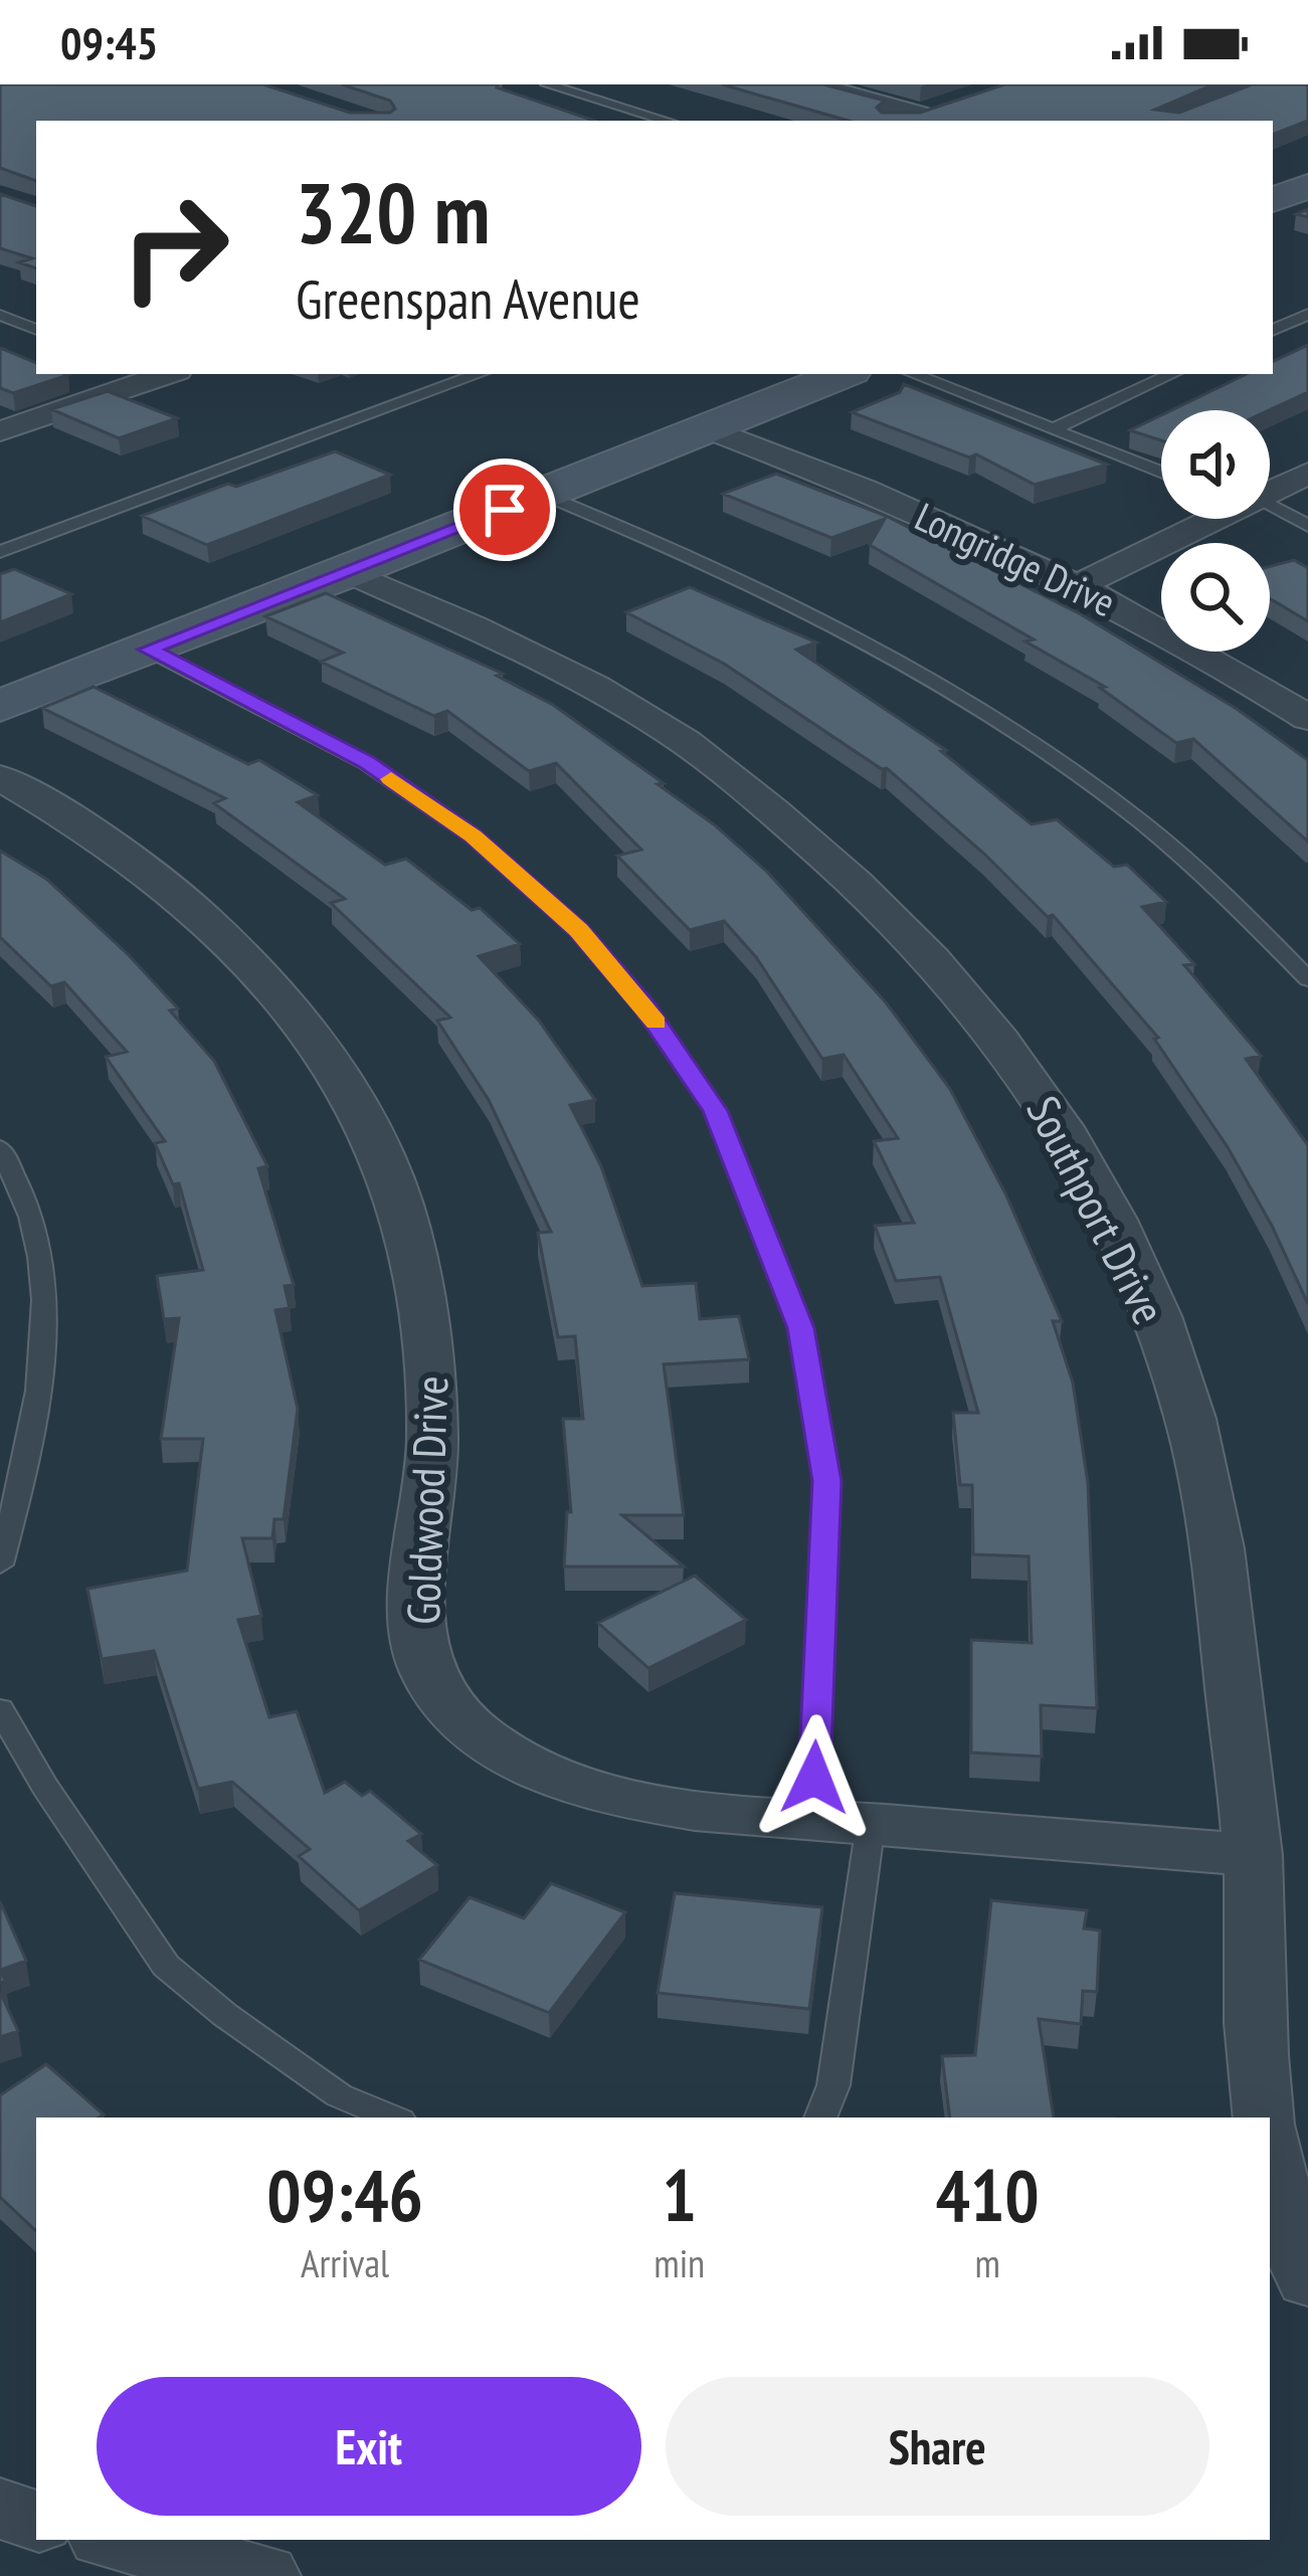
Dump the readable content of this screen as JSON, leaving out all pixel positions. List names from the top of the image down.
{
  "streets": {
    "street": ["Longridge Drive", "Southport Drive", "Goldwood Drive"]
  },
  "crossings": [
    ["Southport Drive", "Goldwood Drive"]
  ],
  "page": {
    "status": "09:45",
    "turn": ["320 m", "Greenspan Avenue"],
    "eta": [
      "09:46",
      "Arrival",
      "1",
      "min",
      "410",
      "m"
    ],
    "buttons": ["Exit", "Share"]
  }
}
